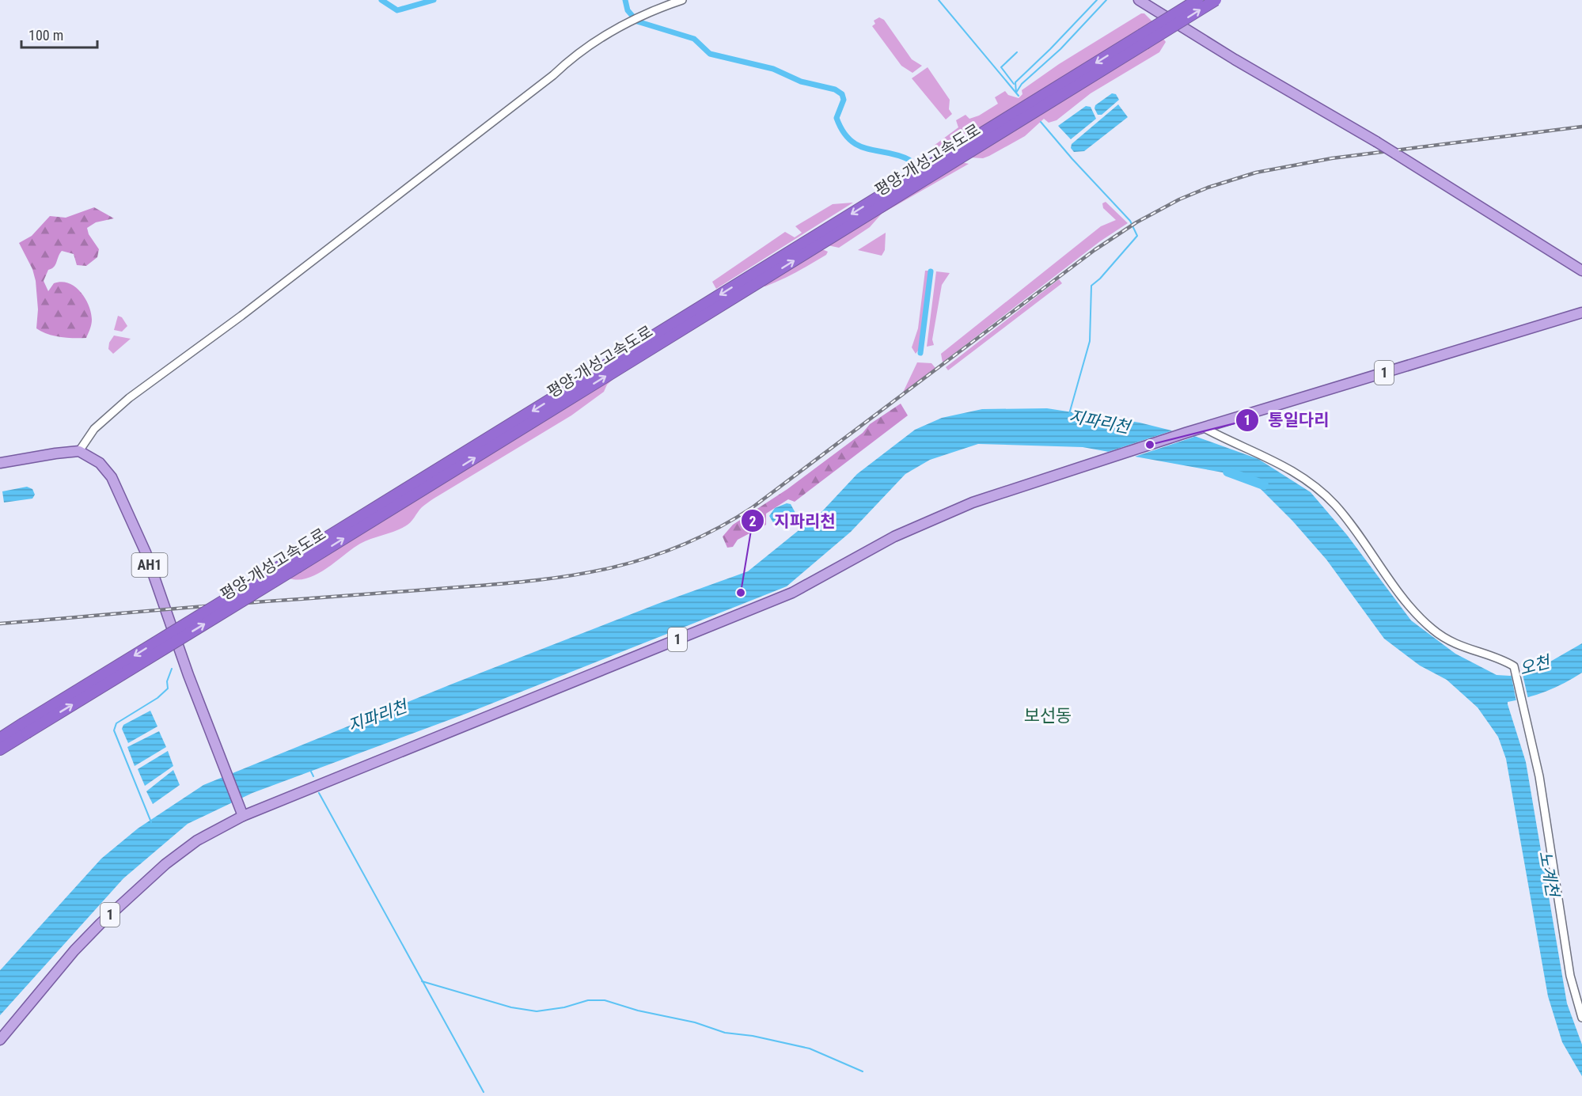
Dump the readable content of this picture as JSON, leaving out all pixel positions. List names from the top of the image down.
{
  "streets": {
    "highway": ["평양-개성고속도로"],
    "main road": ["1", "AH1"]
  },
  "crossings": [
    ["1", "AH1"]
  ],
  "districts": ["보선동"],
  "water": ["지파리천", "오천", "노계천"],
  "places": ["통일다리", "지파리천"],
  "scale_bar": "100 m"
}
